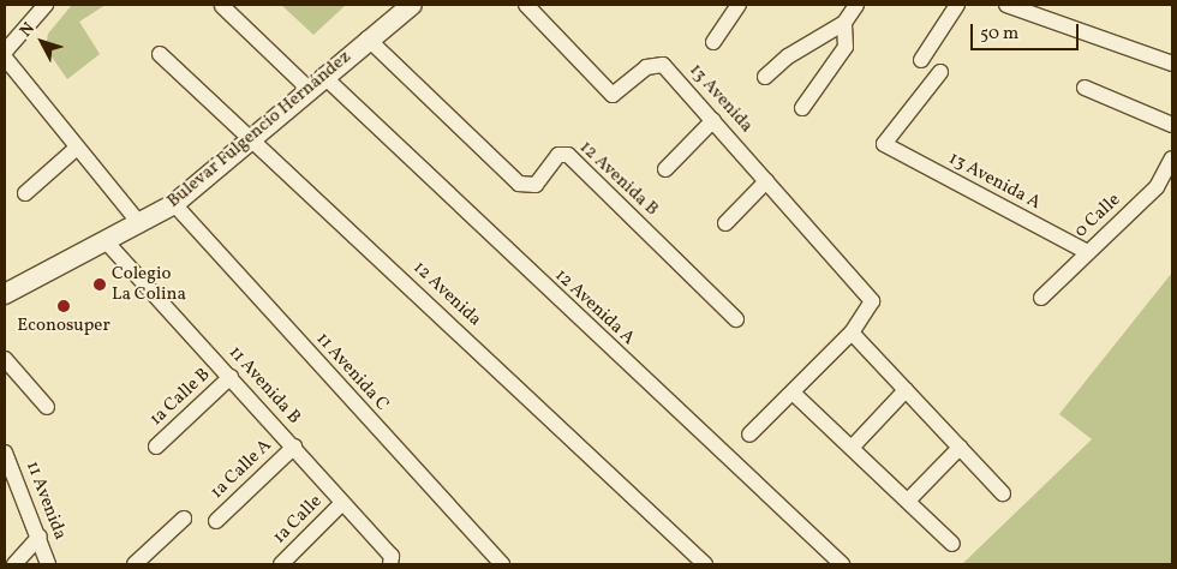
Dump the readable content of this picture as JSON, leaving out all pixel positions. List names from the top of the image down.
{
  "streets": {
    "street": [
      "13 Avenida",
      "Bulevar Fulgencio Hernández",
      "12 Avenida B",
      "13 Avenida A",
      "0 Calle",
      "12 Avenida",
      "12 Avenida A",
      "11 Avenida C",
      "11 Avenida B",
      "1a Calle B",
      "1a Calle A",
      "11 Avenida",
      "1a Calle"
    ]
  },
  "crossings": [
    ["Bulevar Fulgencio Hernández", "12 Avenida B"],
    ["Bulevar Fulgencio Hernández", "12 Avenida"],
    ["Bulevar Fulgencio Hernández", "12 Avenida A"],
    ["Bulevar Fulgencio Hernández", "11 Avenida C"],
    ["Bulevar Fulgencio Hernández", "11 Avenida B"],
    ["13 Avenida A", "0 Calle"],
    ["11 Avenida B", "1a Calle B"],
    ["11 Avenida B", "1a Calle A"],
    ["11 Avenida B", "1a Calle"]
  ],
  "places": ["Colegio La Colina", "Econosuper"],
  "scale_bar": "50 m",
  "north": "top left"
}
